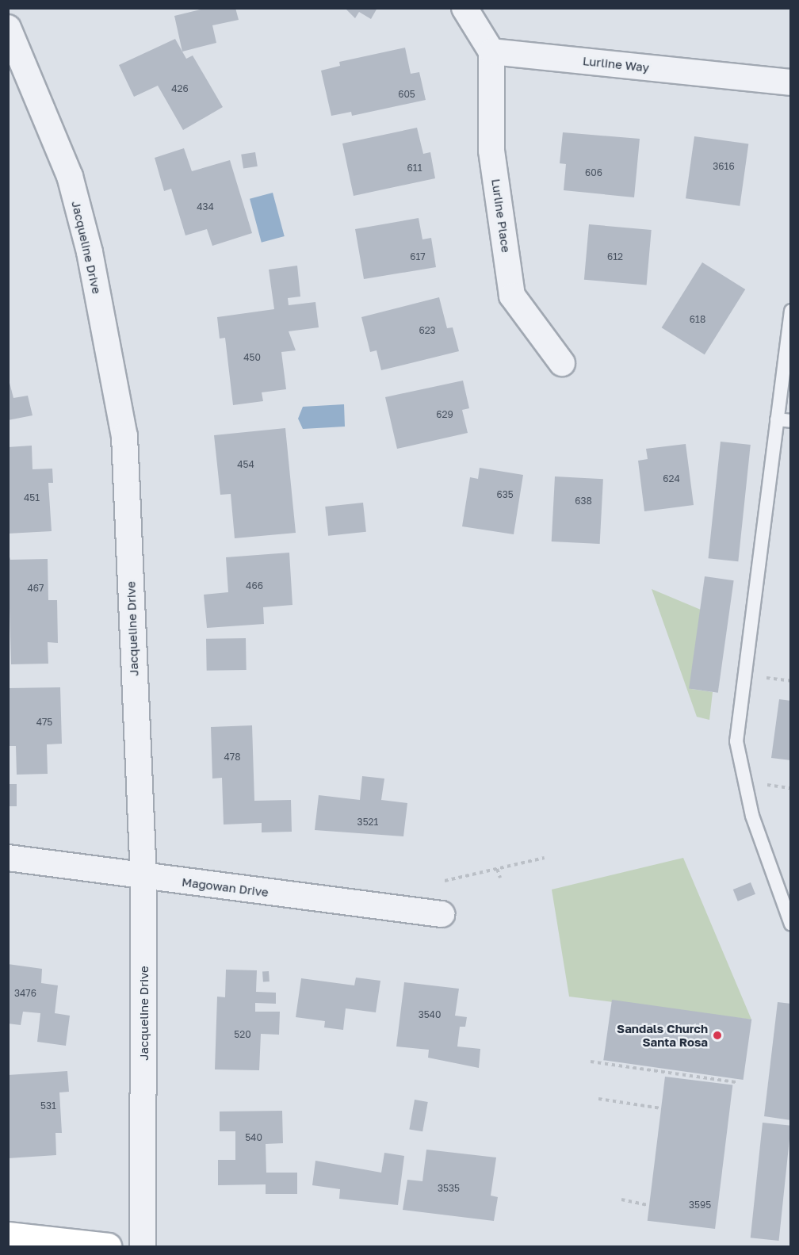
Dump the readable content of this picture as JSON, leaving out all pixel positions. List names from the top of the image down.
{
  "streets": {
    "street": [
      "Lurline Way",
      "Lurline Place",
      "Jacqueline Drive",
      "Magowan Drive"
    ]
  },
  "crossings": [
    ["Lurline Way", "Lurline Place"],
    ["Jacqueline Drive", "Magowan Drive"]
  ],
  "places": ["Sandals Church Santa Rosa"],
  "house_numbers": [
    "426",
    "605",
    "3616",
    "611",
    "606",
    "434",
    "617",
    "612",
    "618",
    "623",
    "450",
    "629",
    "454",
    "624",
    "635",
    "451",
    "638",
    "466",
    "467",
    "475",
    "478",
    "3521",
    "3476",
    "3540",
    "520",
    "531",
    "540",
    "3535",
    "3595"
  ]
}
